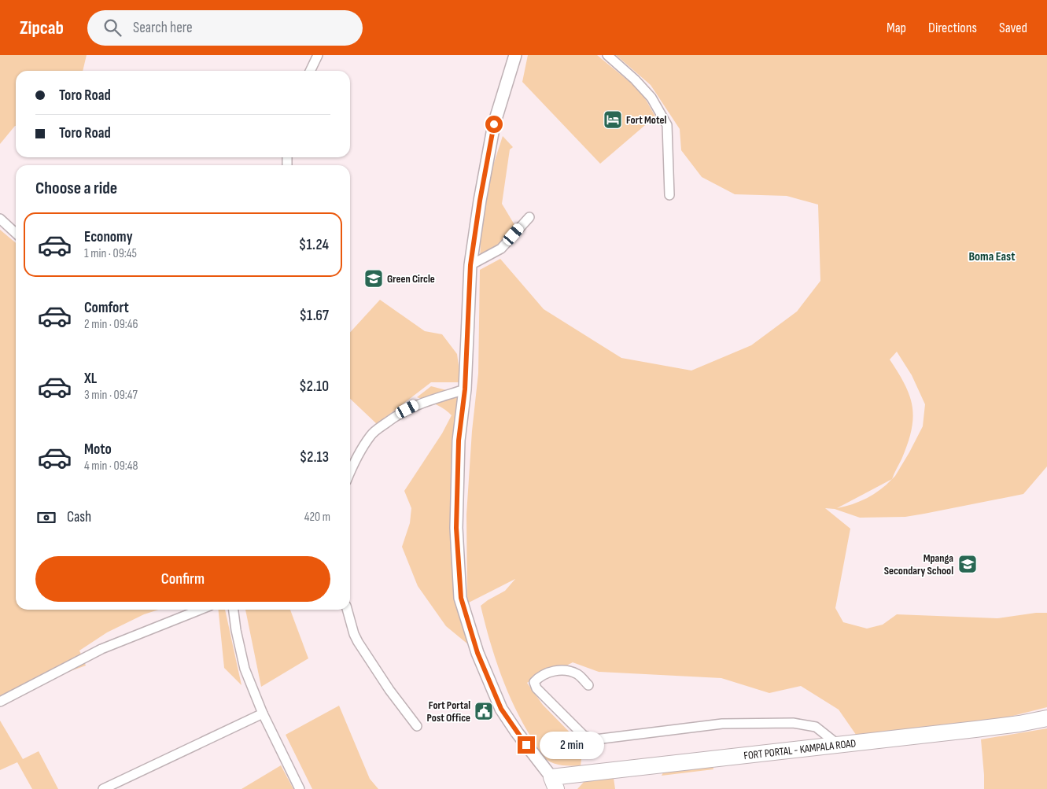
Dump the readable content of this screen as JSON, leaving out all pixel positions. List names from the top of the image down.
{
  "streets": {
    "highway": ["FORT PORTAL - KAMPALA ROAD"]
  },
  "districts": ["Boma East"],
  "places": {
    "hotel": ["Fort Motel"],
    "school or university": ["Green Circle", "Mpanga Secondary School"],
    "public building": ["Fort Portal Post Office"]
  },
  "page": {
    "header": "Zipcab",
    "search": "Search here",
    "nav": ["Map", "Directions", "Saved"],
    "banner": ["Toro Road", "Toro Road"],
    "heading": "Choose a ride",
    "list": [
      {
        "name": "Economy",
        "note": "1 min · 09:45",
        "value": "$1.24"
      },
      {
        "name": "Comfort",
        "note": "2 min · 09:46",
        "value": "$1.67"
      },
      {
        "name": "XL",
        "note": "3 min · 09:47",
        "value": "$2.10"
      },
      {
        "name": "Moto",
        "note": "4 min · 09:48",
        "value": "$2.13"
      }
    ],
    "pay": ["Cash", "420 m"],
    "buttons": "Confirm",
    "bubble": "2 min"
  }
}
